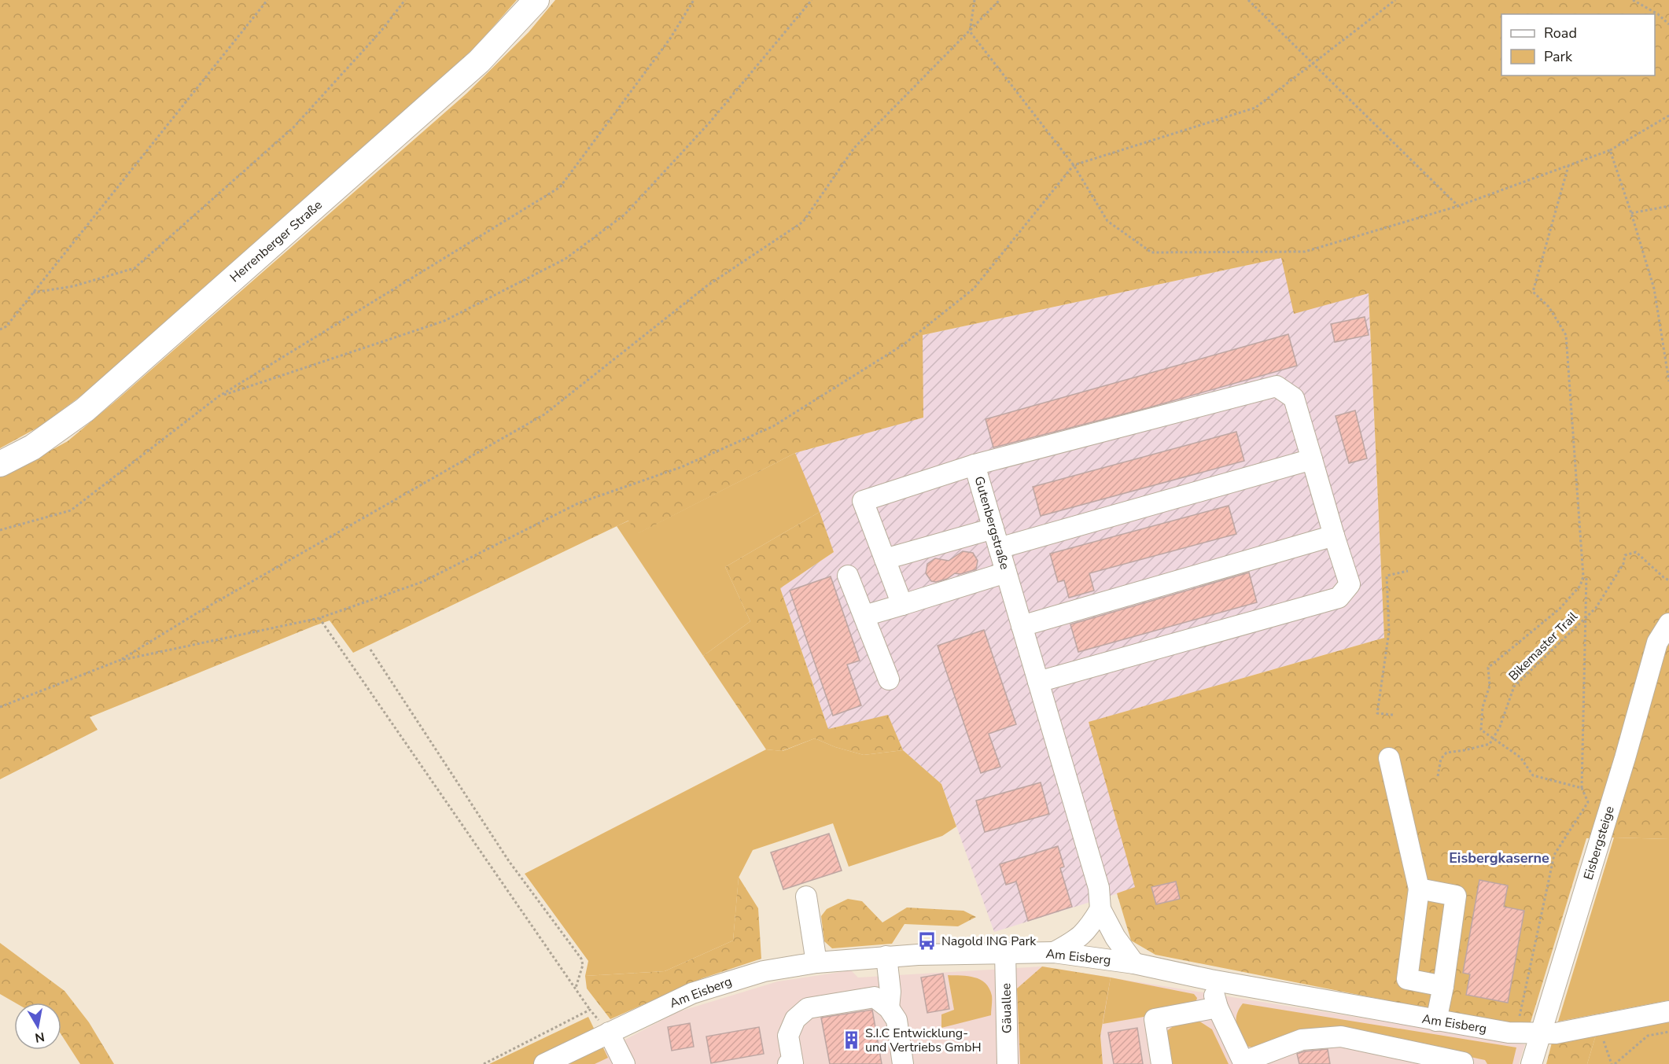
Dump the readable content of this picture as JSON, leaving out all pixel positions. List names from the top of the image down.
{
  "streets": {
    "main road": ["Herrenberger Straße"],
    "street": [
      "Gutenbergstraße",
      "Eisbergsteige",
      "Am Eisberg",
      "Gäuallee"
    ],
    "path": ["Bikemaster Trail"]
  },
  "crossings": [
    ["Gutenbergstraße", "Am Eisberg"],
    ["Eisbergsteige", "Am Eisberg"],
    ["Am Eisberg", "Gäuallee"]
  ],
  "districts": ["Eisbergkaserne"],
  "places": {
    "bus stop": ["Nagold ING Park"],
    "building": ["S.I.C Entwicklung- und Vertriebs GmbH"]
  },
  "legend": ["Road", "Park"],
  "north": "bottom"
}
